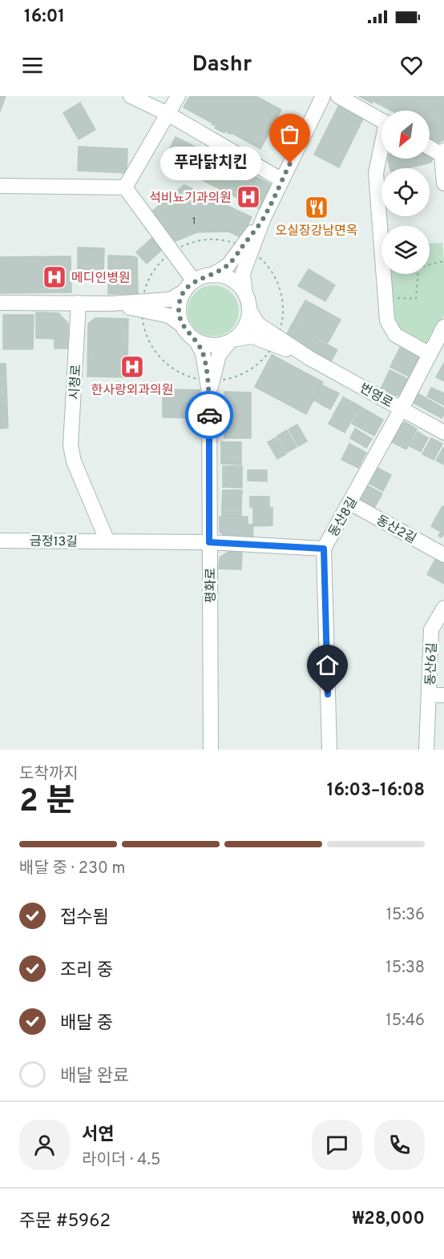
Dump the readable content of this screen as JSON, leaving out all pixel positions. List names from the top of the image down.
{
  "streets": {
    "street": [
      "시청로",
      "번영로",
      "동산8길",
      "동산2길",
      "금정13길",
      "평화로",
      "동산6길"
    ]
  },
  "crossings": [
    ["시청로", "금정13길"],
    ["번영로", "동산8길"],
    ["동산8길", "동산2길"],
    ["동산8길", "금정13길"],
    ["금정13길", "평화로"]
  ],
  "places": {
    "other": ["푸라닭치킨"],
    "hospital": ["석비뇨기과의원", "메디인병원", "한사랑외과의원"],
    "restaurant": ["오실장강남면옥"]
  },
  "house_numbers": ["1"],
  "north": "bottom left",
  "page": {
    "status": "16:01",
    "header": "Dashr",
    "bubble": "푸라닭치킨",
    "heading": ["2 분", "도착까지", "16:03–16:08"],
    "panel": [
      "서연",
      "라이더 · 4.5",
      "주문 #5962",
      "₩28,000"
    ],
    "bar": "배달 중 · 230 m",
    "list": [
      ["접수됨", "15:36"],
      ["조리 중", "15:38"],
      ["배달 중", "15:46"],
      "배달 완료"
    ]
  }
}
